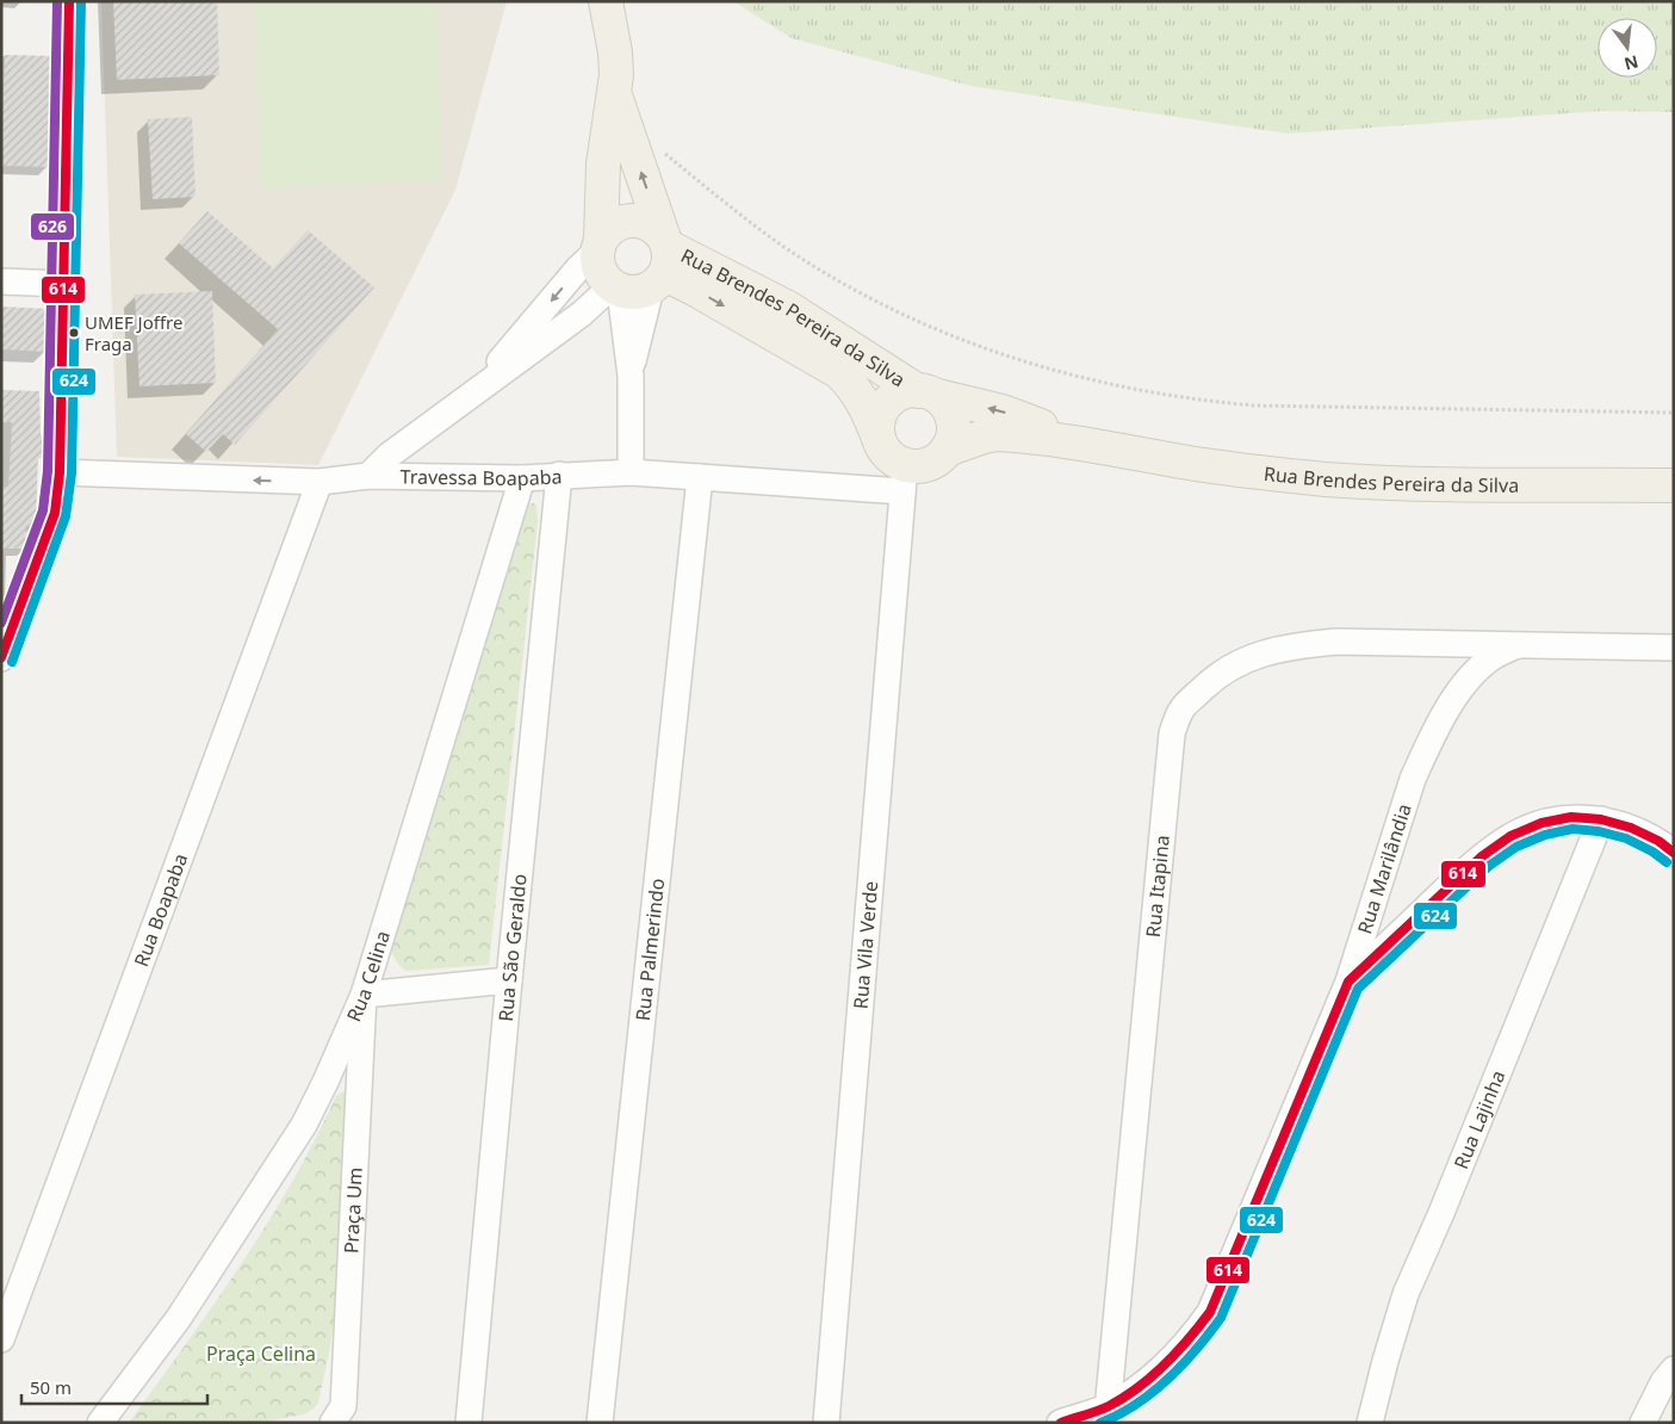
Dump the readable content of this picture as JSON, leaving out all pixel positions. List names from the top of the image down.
{
  "streets": {
    "main road": ["Rua Brendes Pereira da Silva"],
    "street": [
      "Travessa Boapaba",
      "Rua Marilândia",
      "Rua Itapina",
      "Rua Boapaba",
      "Rua Vila Verde",
      "Rua São Geraldo",
      "Rua Palmerindo",
      "Rua Celina",
      "Rua Lajinha",
      "Praça Um"
    ]
  },
  "crossings": [
    ["Rua Brendes Pereira da Silva", "Travessa Boapaba"],
    ["Rua Brendes Pereira da Silva", "Rua Vila Verde"],
    ["Travessa Boapaba", "Rua Boapaba"],
    ["Travessa Boapaba", "Rua Vila Verde"],
    ["Travessa Boapaba", "Rua São Geraldo"],
    ["Travessa Boapaba", "Rua Palmerindo"],
    ["Travessa Boapaba", "Rua Celina"],
    ["Rua Marilândia", "Rua Itapina"],
    ["Rua Celina", "Praça Um"]
  ],
  "parks": ["Praça Celina"],
  "places": ["UMEF Joffre Fraga"],
  "lines": ["transit line 614", "transit line 624", "transit line 626"],
  "scale_bar": "50 m",
  "north": "bottom"
}
